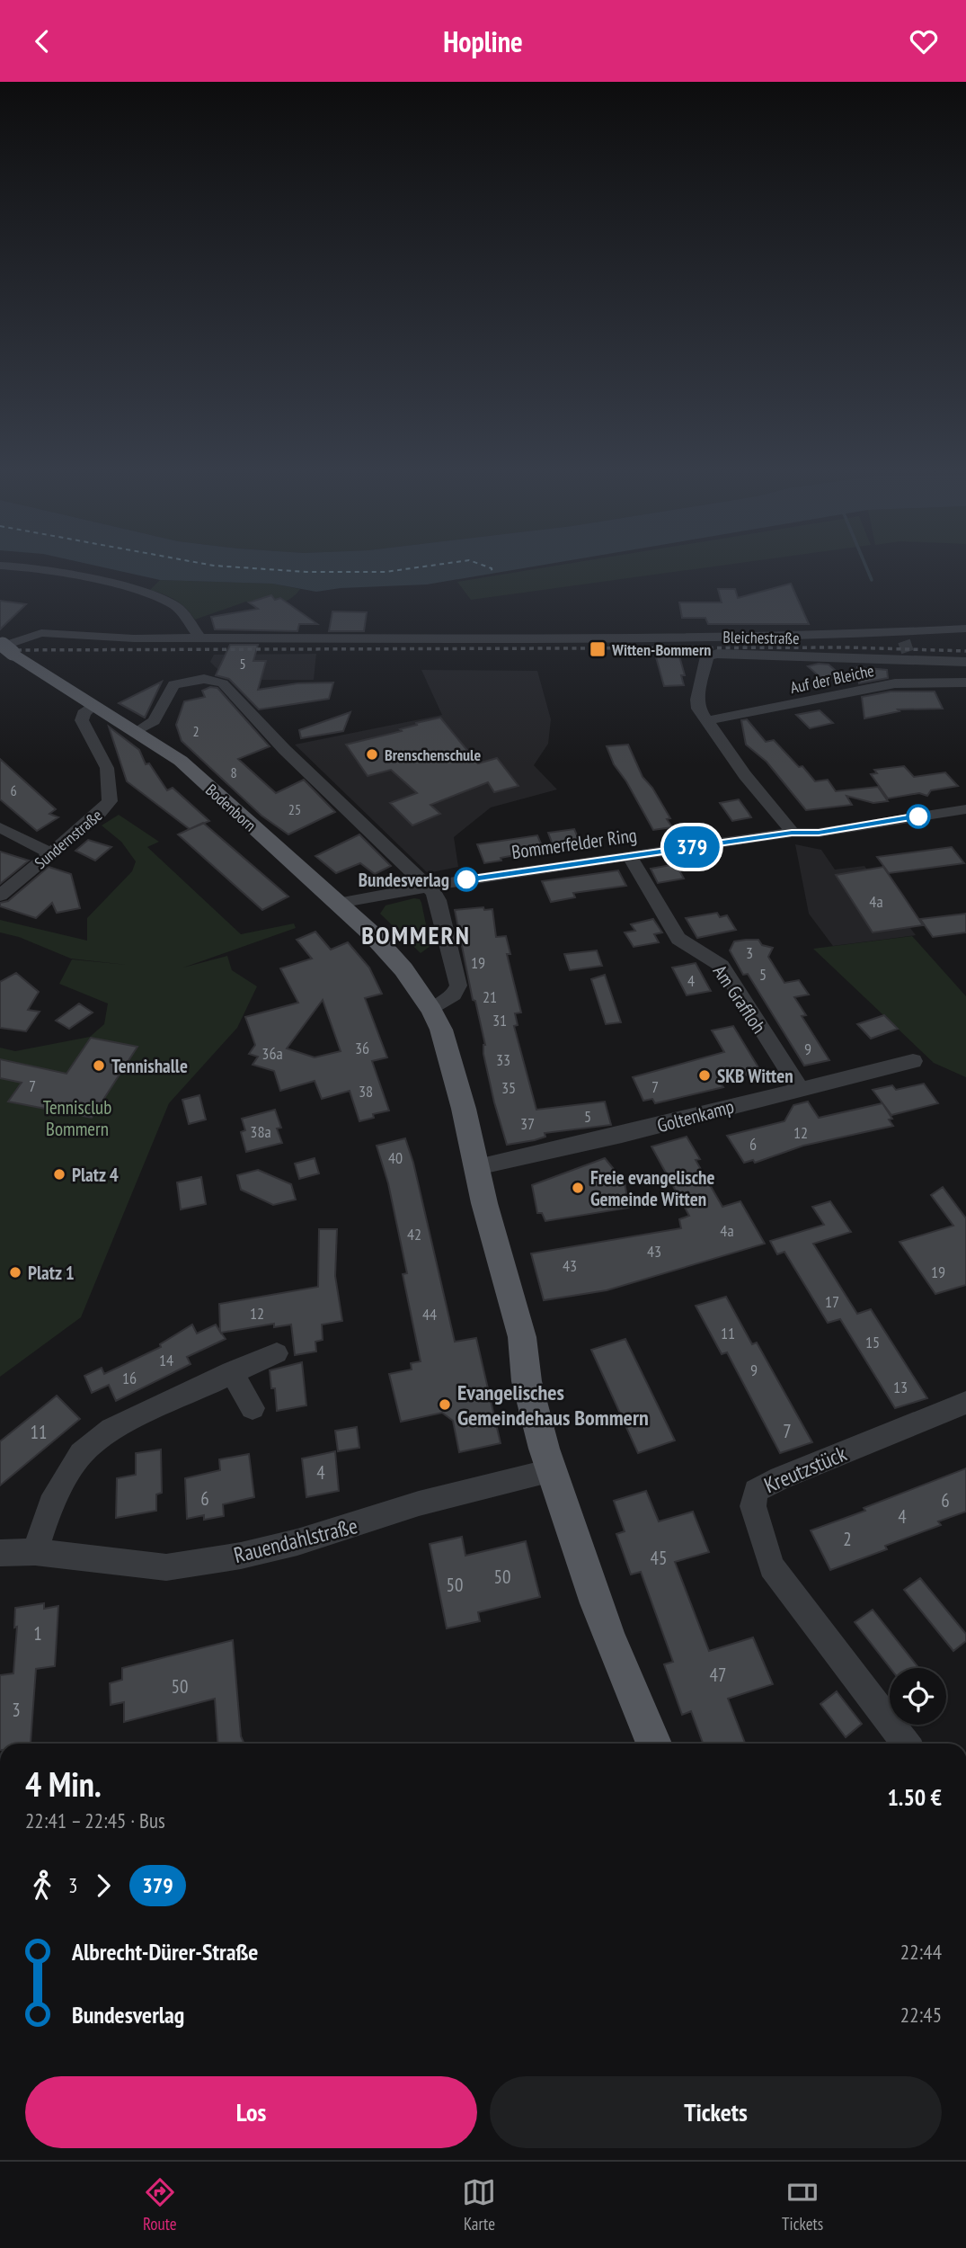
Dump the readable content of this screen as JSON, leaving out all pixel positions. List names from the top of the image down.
{
  "streets": {
    "main road": ["Bodenborn"],
    "street": [
      "Bleichestraße",
      "Auf der Bleiche",
      "Sundernstraße",
      "Bommerfelder Ring",
      "Am Graffloh",
      "Goltenkamp",
      "Kreutzstück",
      "Rauendahlstraße"
    ]
  },
  "crossings": [
    ["Bleichestraße", "Auf der Bleiche"],
    ["Bleichestraße", "Bommerfelder Ring"],
    ["Bodenborn", "Sundernstraße"],
    ["Bodenborn", "Bommerfelder Ring"],
    ["Bodenborn", "Goltenkamp"],
    ["Bodenborn", "Rauendahlstraße"],
    ["Bommerfelder Ring", "Am Graffloh"],
    ["Am Graffloh", "Goltenkamp"]
  ],
  "districts": ["BOMMERN"],
  "parks": ["Tennisclub Bommern"],
  "places": {
    "transit": ["Witten-Bommern"],
    "other": [
      "Brenschenschule",
      "Bundesverlag",
      "Tennishalle",
      "SKB Witten",
      "Platz 4",
      "Freie evangelische Gemeinde Witten",
      "Platz 1",
      "Evangelisches Gemeindehaus Bommern"
    ]
  },
  "lines": ["bus line 379"],
  "house_numbers": [
    "5",
    "2",
    "8",
    "6",
    "25",
    "4a",
    "3",
    "19",
    "5",
    "4",
    "21",
    "31",
    "36",
    "9",
    "36a",
    "33",
    "7",
    "7",
    "35",
    "38",
    "5",
    "37",
    "38a",
    "12",
    "6",
    "40",
    "4a",
    "42",
    "43",
    "43",
    "19",
    "17",
    "12",
    "44",
    "11",
    "15",
    "14",
    "9",
    "16",
    "13",
    "7",
    "11",
    "4",
    "6",
    "6",
    "4",
    "2",
    "45",
    "50",
    "50",
    "1",
    "47",
    "50",
    "3"
  ],
  "page": {
    "header": "Hopline",
    "on_map": "379",
    "heading": ["4 Min.", "22:41 – 22:45 · Bus", "1.50 €"],
    "legs": ["3", "379"],
    "list": [
      {
        "name": "Albrecht-Dürer-Straße",
        "value": "22:44"
      },
      {
        "name": "Bundesverlag",
        "value": "22:45"
      }
    ],
    "buttons": ["Los", "Tickets"],
    "tabs": ["Route", "Karte", "Tickets"]
  }
}
